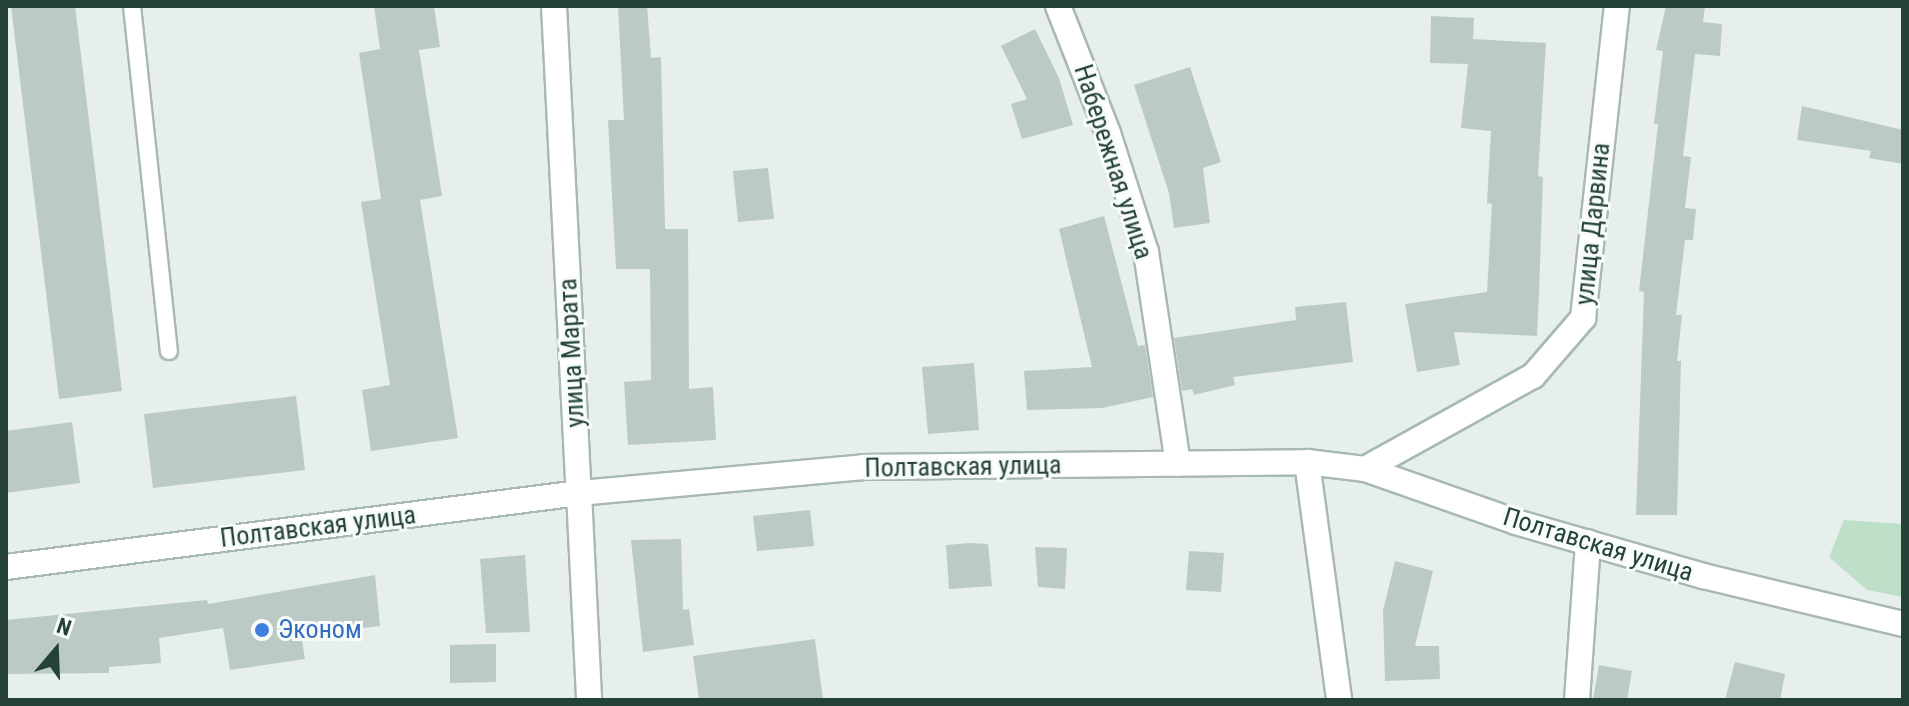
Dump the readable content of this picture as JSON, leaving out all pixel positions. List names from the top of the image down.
{
  "streets": {
    "street": [
      "Набережная улица",
      "улица Дарвина",
      "улица Марата",
      "Полтавская улица"
    ]
  },
  "crossings": [
    ["Набережная улица", "Полтавская улица"],
    ["улица Дарвина", "Полтавская улица"],
    ["улица Марата", "Полтавская улица"]
  ],
  "places": ["Эконом"],
  "north": "top"
}
